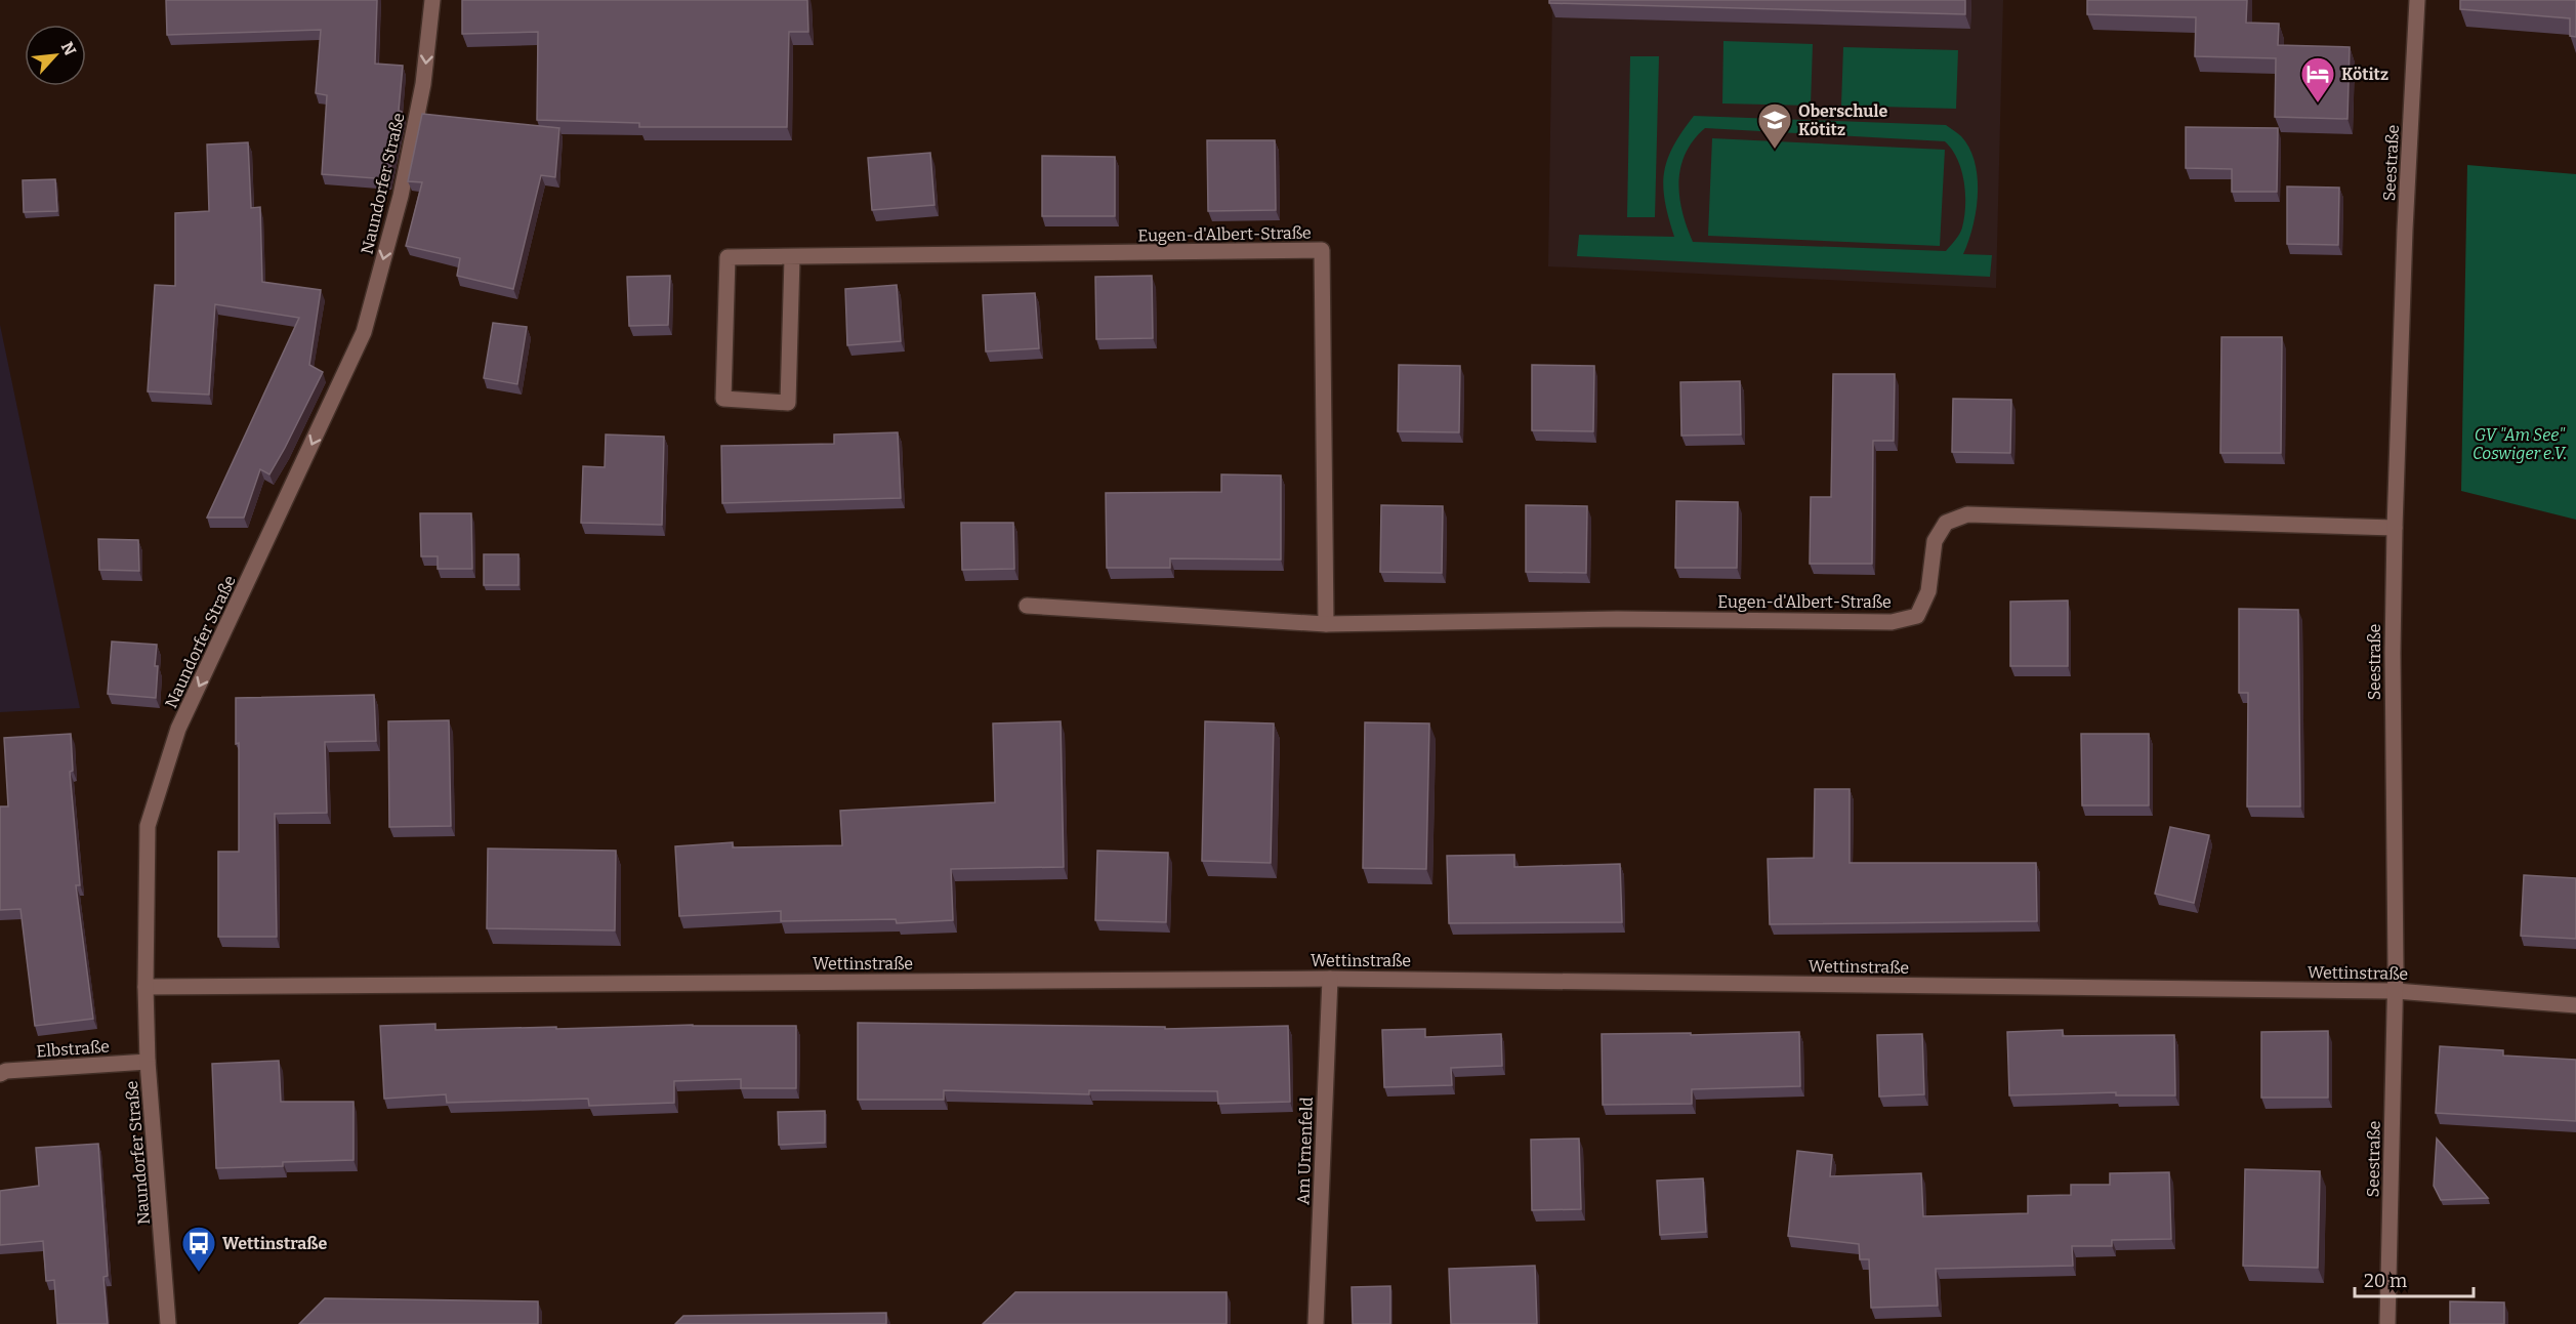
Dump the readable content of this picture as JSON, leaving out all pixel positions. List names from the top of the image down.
{
  "streets": {
    "street": [
      "Seestraße",
      "Naundorfer Straße",
      "Eugen-d'Albert-Straße",
      "Wettinstraße",
      "Elbstraße",
      "Am Urnenfeld"
    ]
  },
  "crossings": [
    ["Seestraße", "Eugen-d'Albert-Straße"],
    ["Seestraße", "Wettinstraße"],
    ["Naundorfer Straße", "Wettinstraße"],
    ["Naundorfer Straße", "Elbstraße"],
    ["Wettinstraße", "Am Urnenfeld"]
  ],
  "one_way": ["Naundorfer Straße"],
  "parks": ["GV \"Am See\" Coswiger e.V."],
  "places": {
    "hotel": ["Kötitz"],
    "school or university": ["Oberschule Kötitz"],
    "bus stop": ["Wettinstraße"]
  },
  "scale_bar": "20 m",
  "north": "top right"
}
